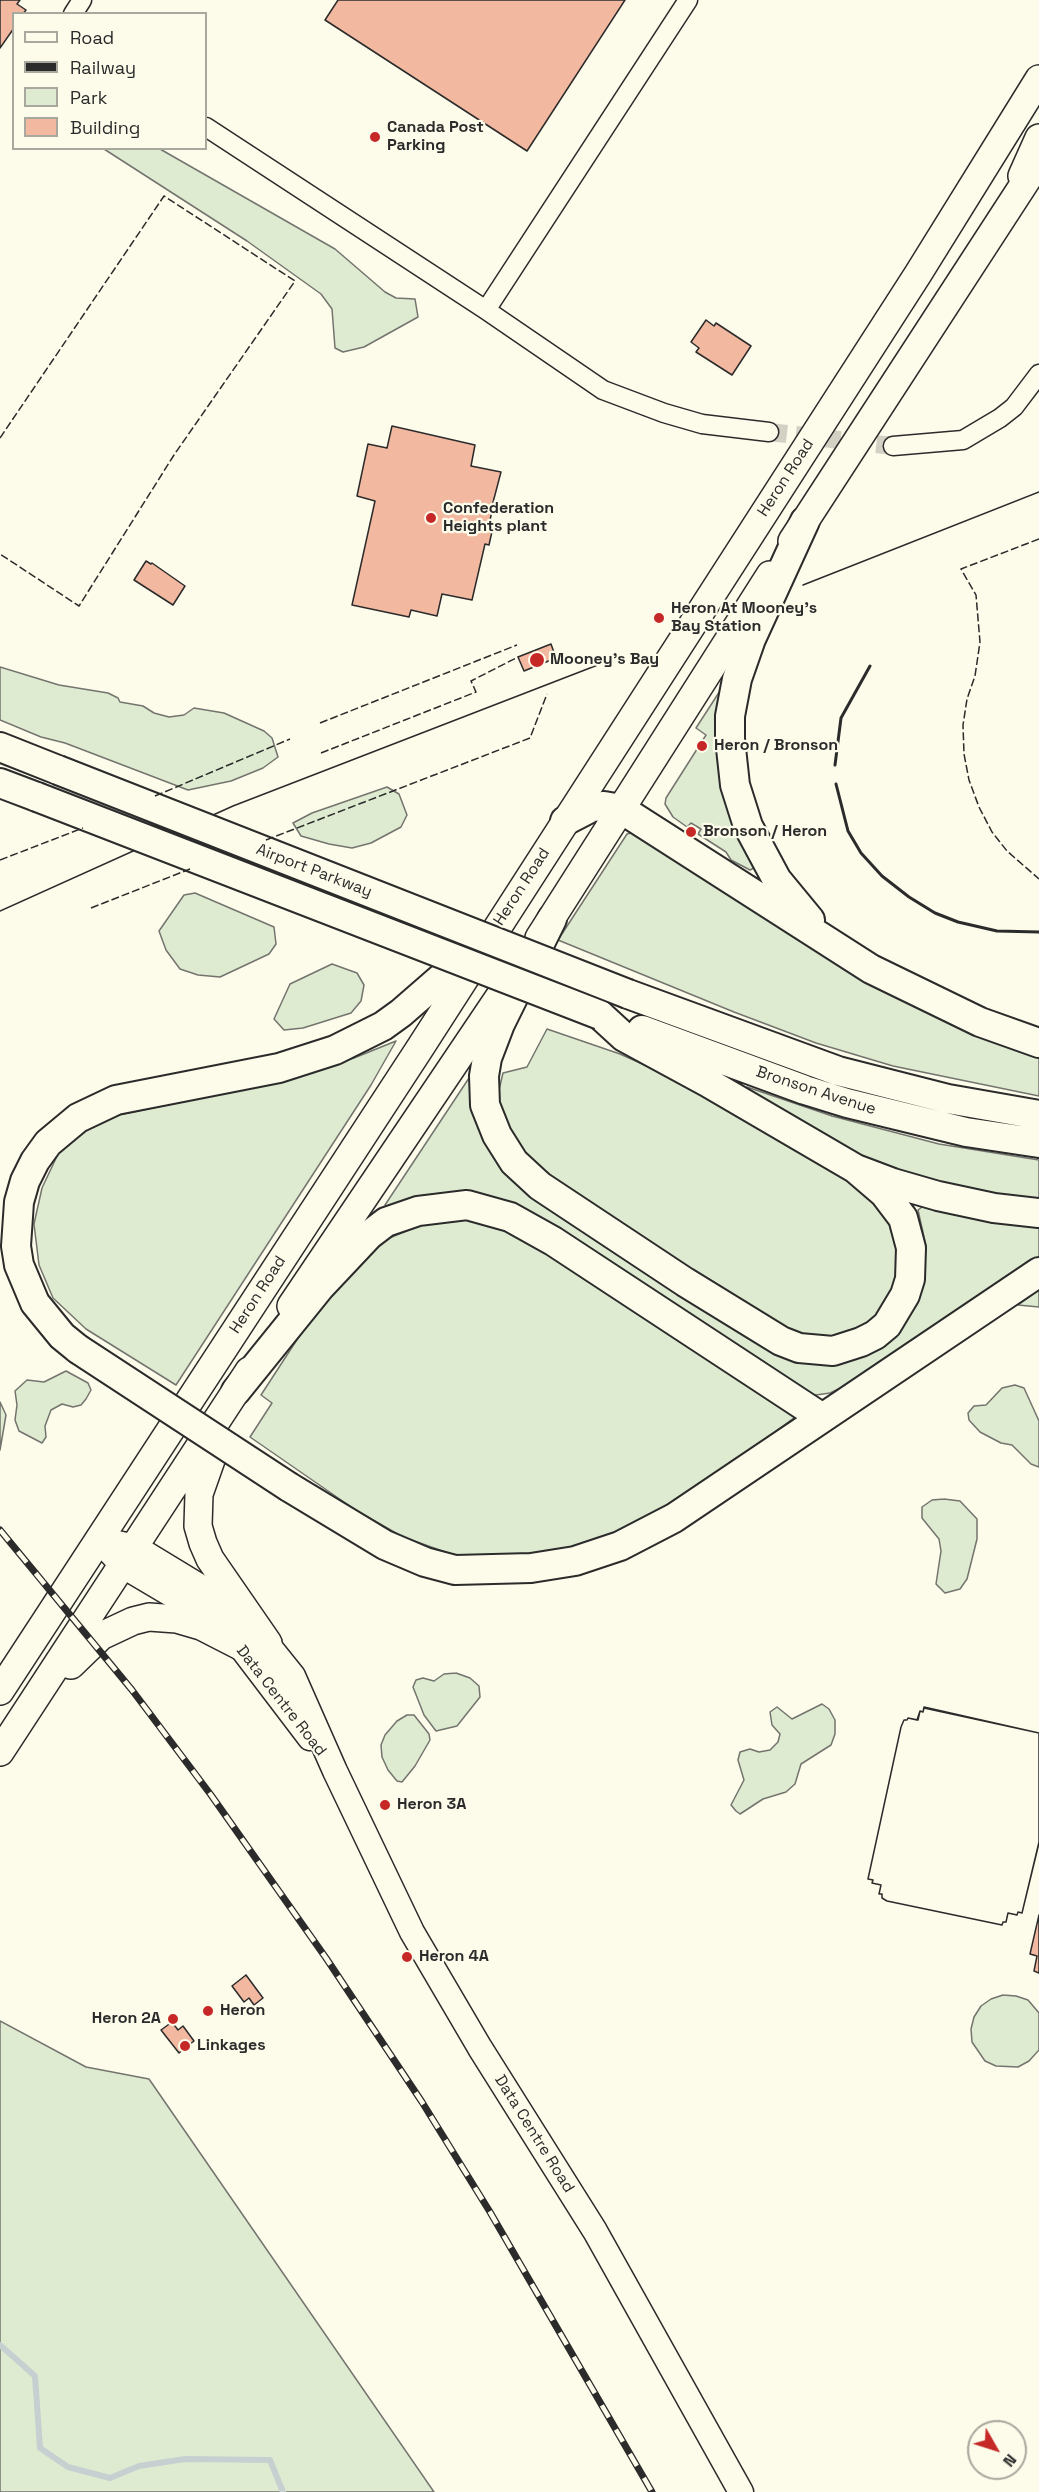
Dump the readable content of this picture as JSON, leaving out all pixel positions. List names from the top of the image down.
{
  "streets": {
    "highway": ["Airport Parkway", "Bronson Avenue"],
    "main road": ["Heron Road", "Data Centre Road"]
  },
  "crossings": [
    ["Heron Road", "Data Centre Road"],
    ["Airport Parkway", "Bronson Avenue"]
  ],
  "places": [
    "Canada Post Parking",
    "Confederation Heights plant",
    "Heron At Mooney's Bay Station",
    "Mooney's Bay",
    "Heron / Bronson",
    "Bronson / Heron",
    "Heron 3A",
    "Heron 4A",
    "Heron",
    "Heron 2A",
    "Linkages"
  ],
  "legend": [
    "Road",
    "Railway",
    "Park",
    "Building"
  ],
  "north": "bottom right"
}
